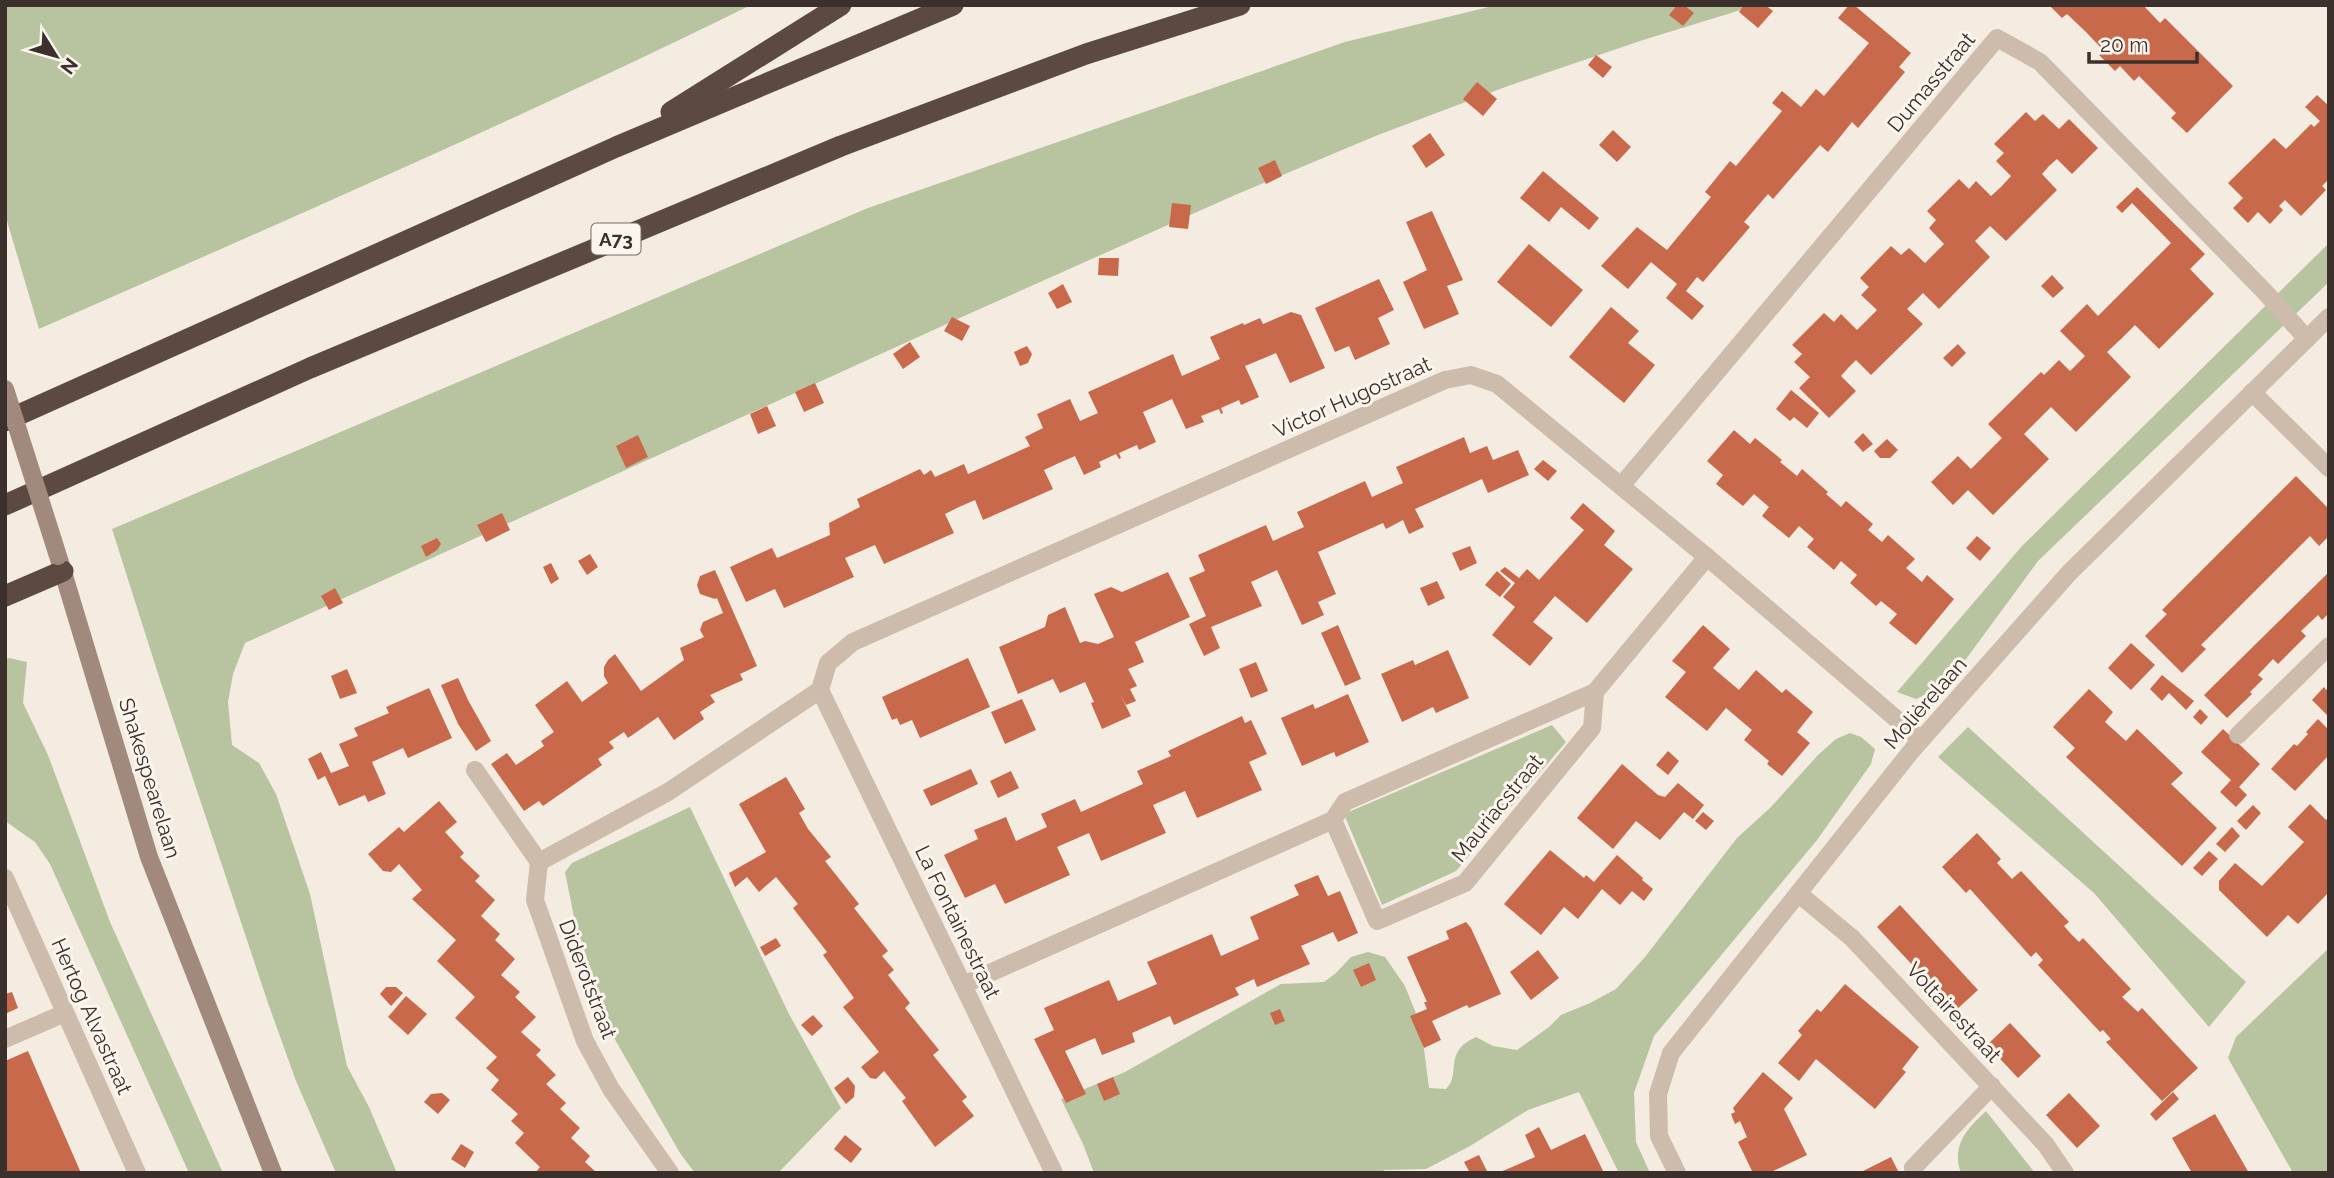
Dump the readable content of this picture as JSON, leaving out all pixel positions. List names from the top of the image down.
{
  "streets": {
    "highway": ["A73"],
    "street": [
      "Dumasstraat",
      "Victor Hugostraat",
      "Molièrelaan",
      "Shakespearelaan",
      "Mauriacstraat",
      "La Fontainestraat",
      "Diderotstraat",
      "Voltairestraat",
      "Hertog Alvastraat"
    ]
  },
  "crossings": [
    ["Dumasstraat", "Victor Hugostraat"],
    ["Dumasstraat", "Molièrelaan"],
    ["Victor Hugostraat", "Molièrelaan"],
    ["Victor Hugostraat", "Mauriacstraat"],
    ["Victor Hugostraat", "La Fontainestraat"],
    ["Molièrelaan", "Voltairestraat"],
    ["Mauriacstraat", "La Fontainestraat"]
  ],
  "scale_bar": "20 m",
  "north": "bottom right"
}
